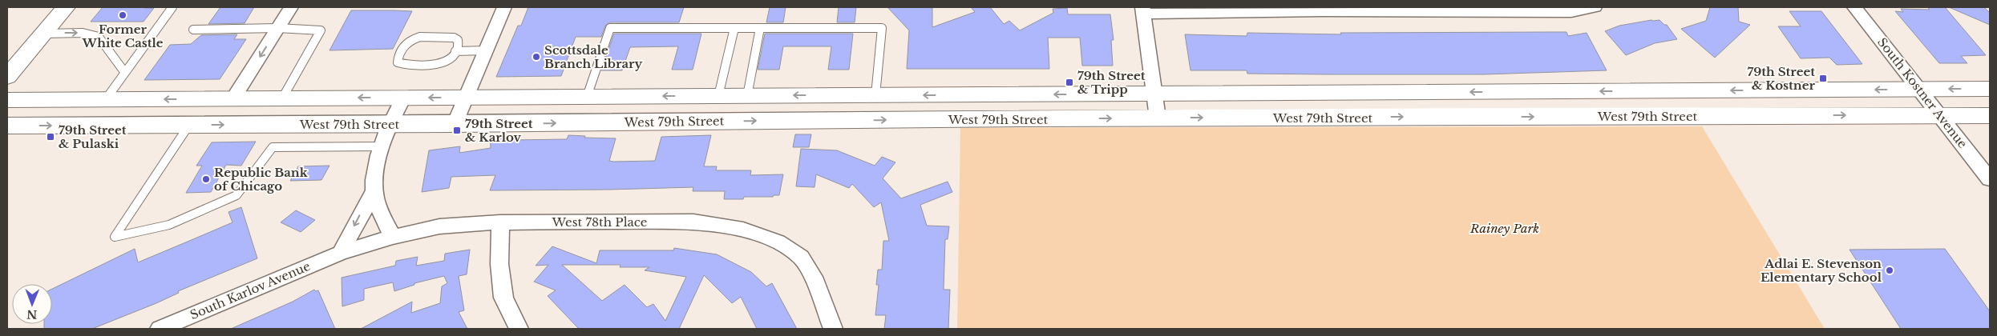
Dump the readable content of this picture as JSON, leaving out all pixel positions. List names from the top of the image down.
{
  "streets": {
    "main road": ["West 79th Street"],
    "street": ["South Kostner Avenue", "West 78th Place", "South Karlov Avenue"]
  },
  "crossings": [
    ["South Kostner Avenue", "West 79th Street"],
    ["West 78th Place", "South Karlov Avenue"]
  ],
  "parks": ["Rainey Park"],
  "places": {
    "other": [
      "Former White Castle",
      "Scottsdale Branch Library",
      "Republic Bank of Chicago",
      "Adlai E. Stevenson Elementary School"
    ],
    "transit": [
      "79th Street & Kostner",
      "79th Street & Tripp",
      "79th Street & Karlov",
      "79th Street & Pulaski"
    ]
  },
  "north": "bottom"
}
